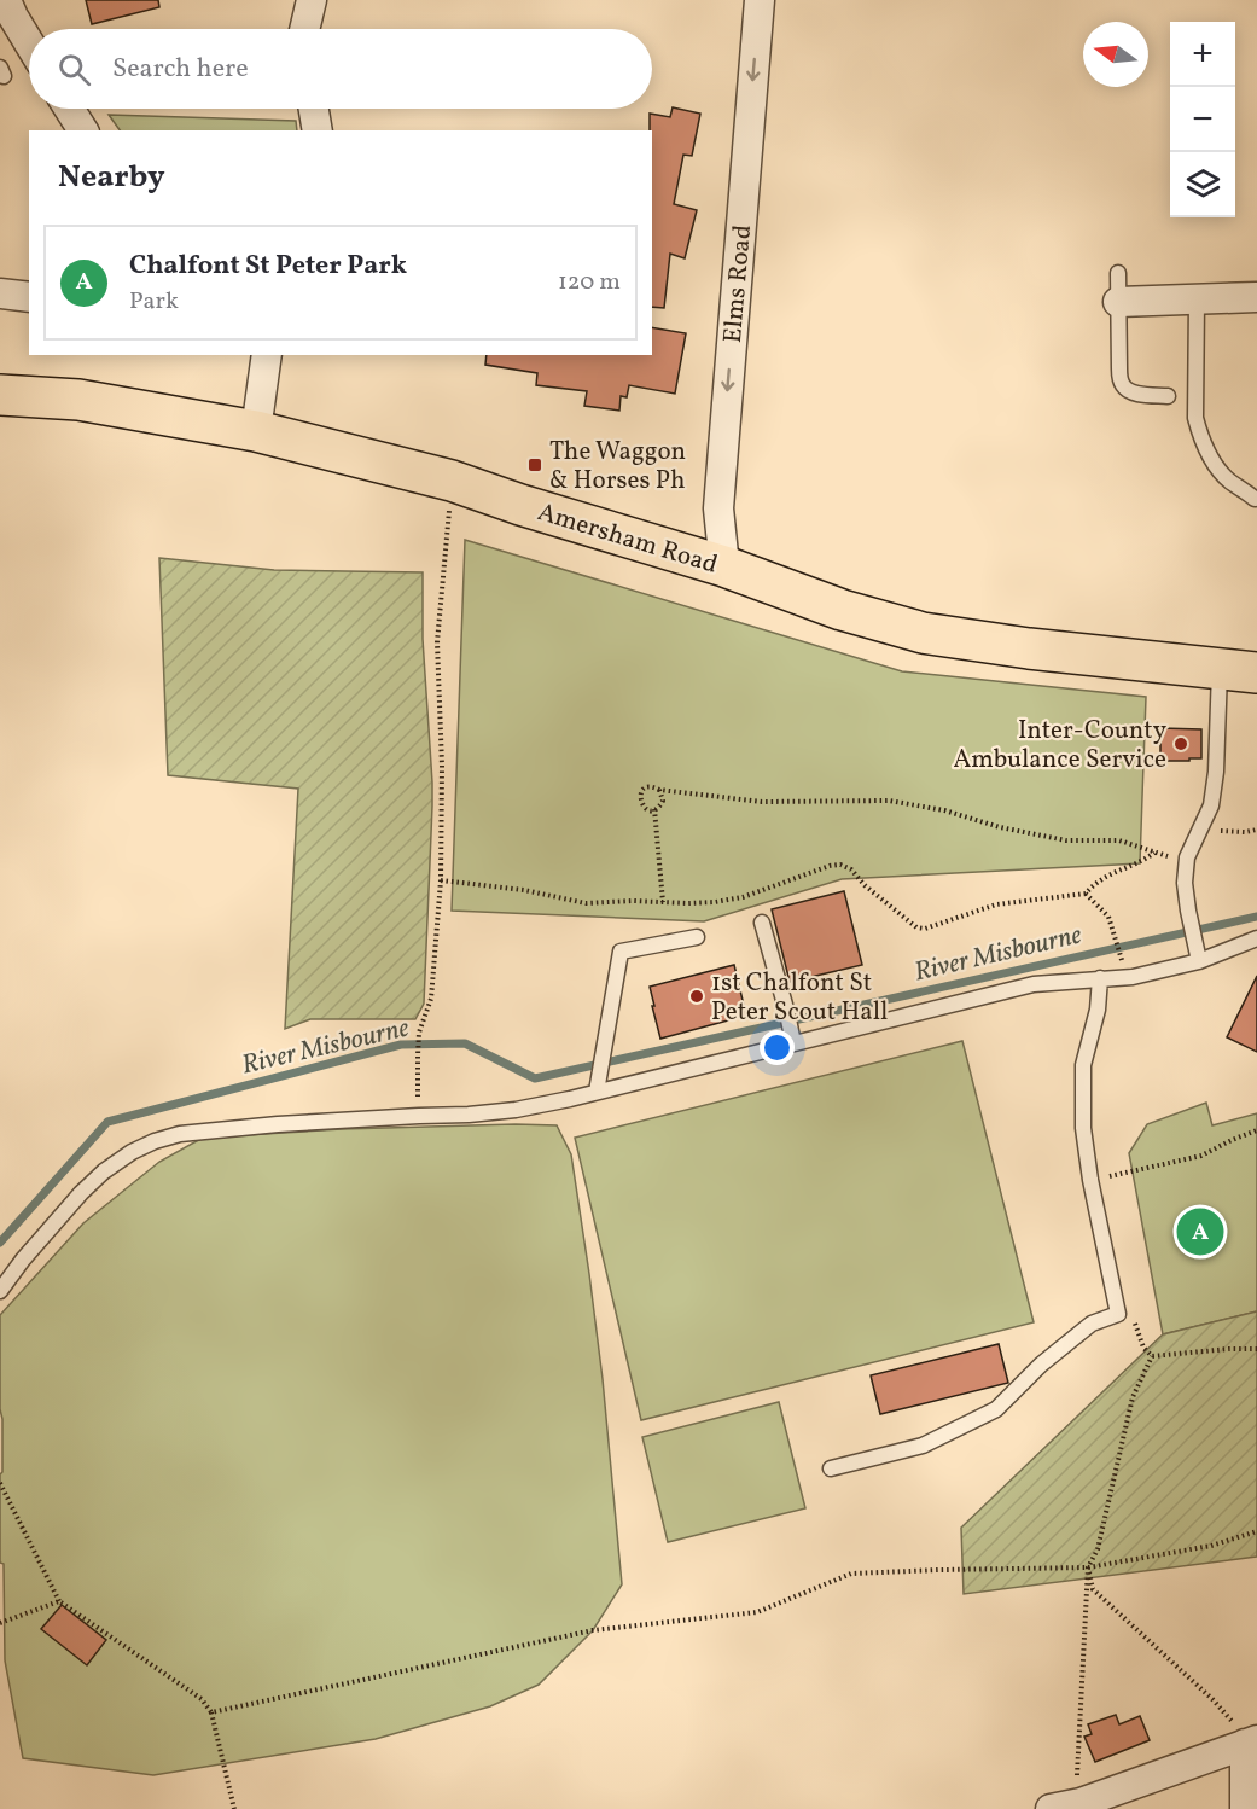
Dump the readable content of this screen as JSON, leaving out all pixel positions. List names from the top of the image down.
{
  "streets": {
    "highway": ["Amersham Road"],
    "street": ["Elms Road"]
  },
  "crossings": [
    ["Elms Road", "Amersham Road"]
  ],
  "one_way": ["Elms Road"],
  "water": ["River Misbourne"],
  "places": {
    "transit": ["The Waggon & Horses Ph"],
    "other": ["Inter-County Ambulance Service", "1st Chalfont St Peter Scout Hall"]
  },
  "north": "left",
  "page": {
    "map_buttons": ["+", "−"],
    "search": "Search here",
    "heading": "Nearby",
    "list": [
      {
        "mark": "A",
        "name": "Chalfont St Peter Park",
        "note": "Park",
        "value": "120 m"
      }
    ],
    "pins": "A"
  }
}
